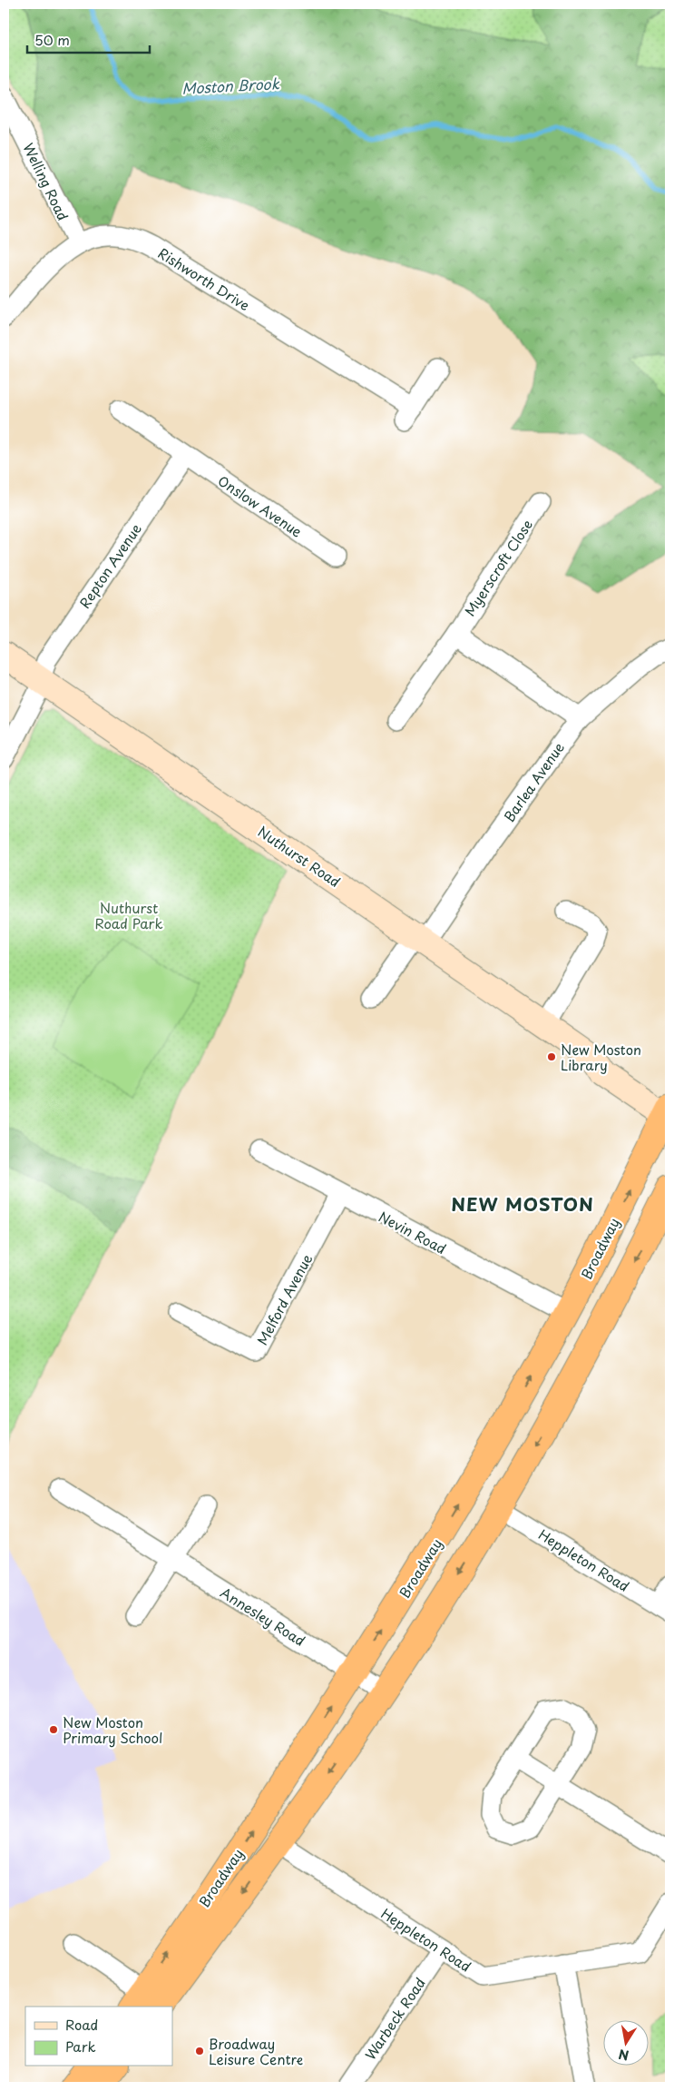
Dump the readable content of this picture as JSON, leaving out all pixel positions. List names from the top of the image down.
{
  "streets": {
    "highway": ["Broadway"],
    "street": [
      "Welling Road",
      "Rishworth Drive",
      "Onslow Avenue",
      "Repton Avenue",
      "Myerscroft Close",
      "Barlea Avenue",
      "Nuthurst Road",
      "Nevin Road",
      "Melford Avenue",
      "Heppleton Road",
      "Annesley Road",
      "Warbeck Road"
    ]
  },
  "crossings": [
    ["Welling Road", "Rishworth Drive"],
    ["Onslow Avenue", "Repton Avenue"],
    ["Repton Avenue", "Nuthurst Road"],
    ["Barlea Avenue", "Nuthurst Road"],
    ["Nuthurst Road", "Broadway"],
    ["Nevin Road", "Broadway"],
    ["Nevin Road", "Melford Avenue"],
    ["Broadway", "Heppleton Road"],
    ["Broadway", "Annesley Road"],
    ["Heppleton Road", "Warbeck Road"]
  ],
  "districts": ["NEW MOSTON"],
  "water": ["Moston Brook"],
  "parks": ["Nuthurst Road Park"],
  "places": ["New Moston Library", "New Moston Primary School", "Broadway Leisure Centre"],
  "legend": ["Road", "Park"],
  "scale_bar": "50 m",
  "north": "bottom"
}
